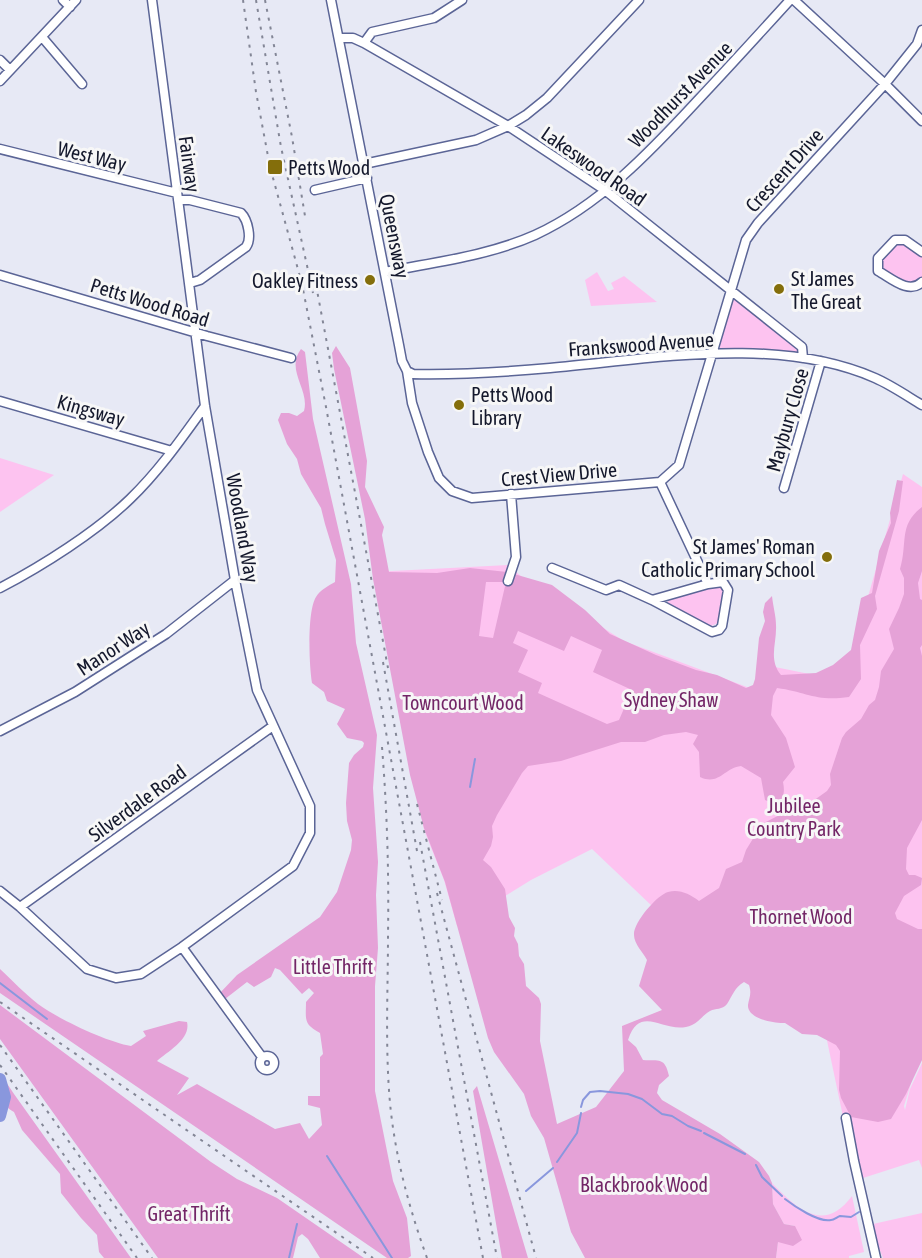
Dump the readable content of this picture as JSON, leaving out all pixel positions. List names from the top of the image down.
{
  "streets": {
    "street": [
      "Woodhurst Avenue",
      "West Way",
      "Fairway",
      "Lakeswood Road",
      "Crescent Drive",
      "Queensway",
      "Petts Wood Road",
      "Frankswood Avenue",
      "Kingsway",
      "Maybury Close",
      "Crest View Drive",
      "Woodland Way",
      "Manor Way",
      "Silverdale Road"
    ]
  },
  "crossings": [
    ["Woodhurst Avenue", "Lakeswood Road"],
    ["Woodhurst Avenue", "Queensway"],
    ["West Way", "Fairway"],
    ["Fairway", "Petts Wood Road"],
    ["Fairway", "Woodland Way"],
    ["Lakeswood Road", "Crescent Drive"],
    ["Lakeswood Road", "Queensway"],
    ["Lakeswood Road", "Frankswood Avenue"],
    ["Crescent Drive", "Frankswood Avenue"],
    ["Queensway", "Frankswood Avenue"],
    ["Queensway", "Crest View Drive"],
    ["Petts Wood Road", "Woodland Way"],
    ["Frankswood Avenue", "Maybury Close"],
    ["Frankswood Avenue", "Crest View Drive"],
    ["Woodland Way", "Manor Way"],
    ["Woodland Way", "Silverdale Road"]
  ],
  "parks": [
    "Sydney Shaw",
    "Towncourt Wood",
    "Jubilee Country Park",
    "Thornet Wood",
    "Little Thrift",
    "Blackbrook Wood",
    "Great Thrift"
  ],
  "places": {
    "transit": ["Petts Wood"],
    "other": [
      "Oakley Fitness",
      "St James The Great",
      "Petts Wood Library",
      "St James' Roman Catholic Primary School"
    ]
  }
}
